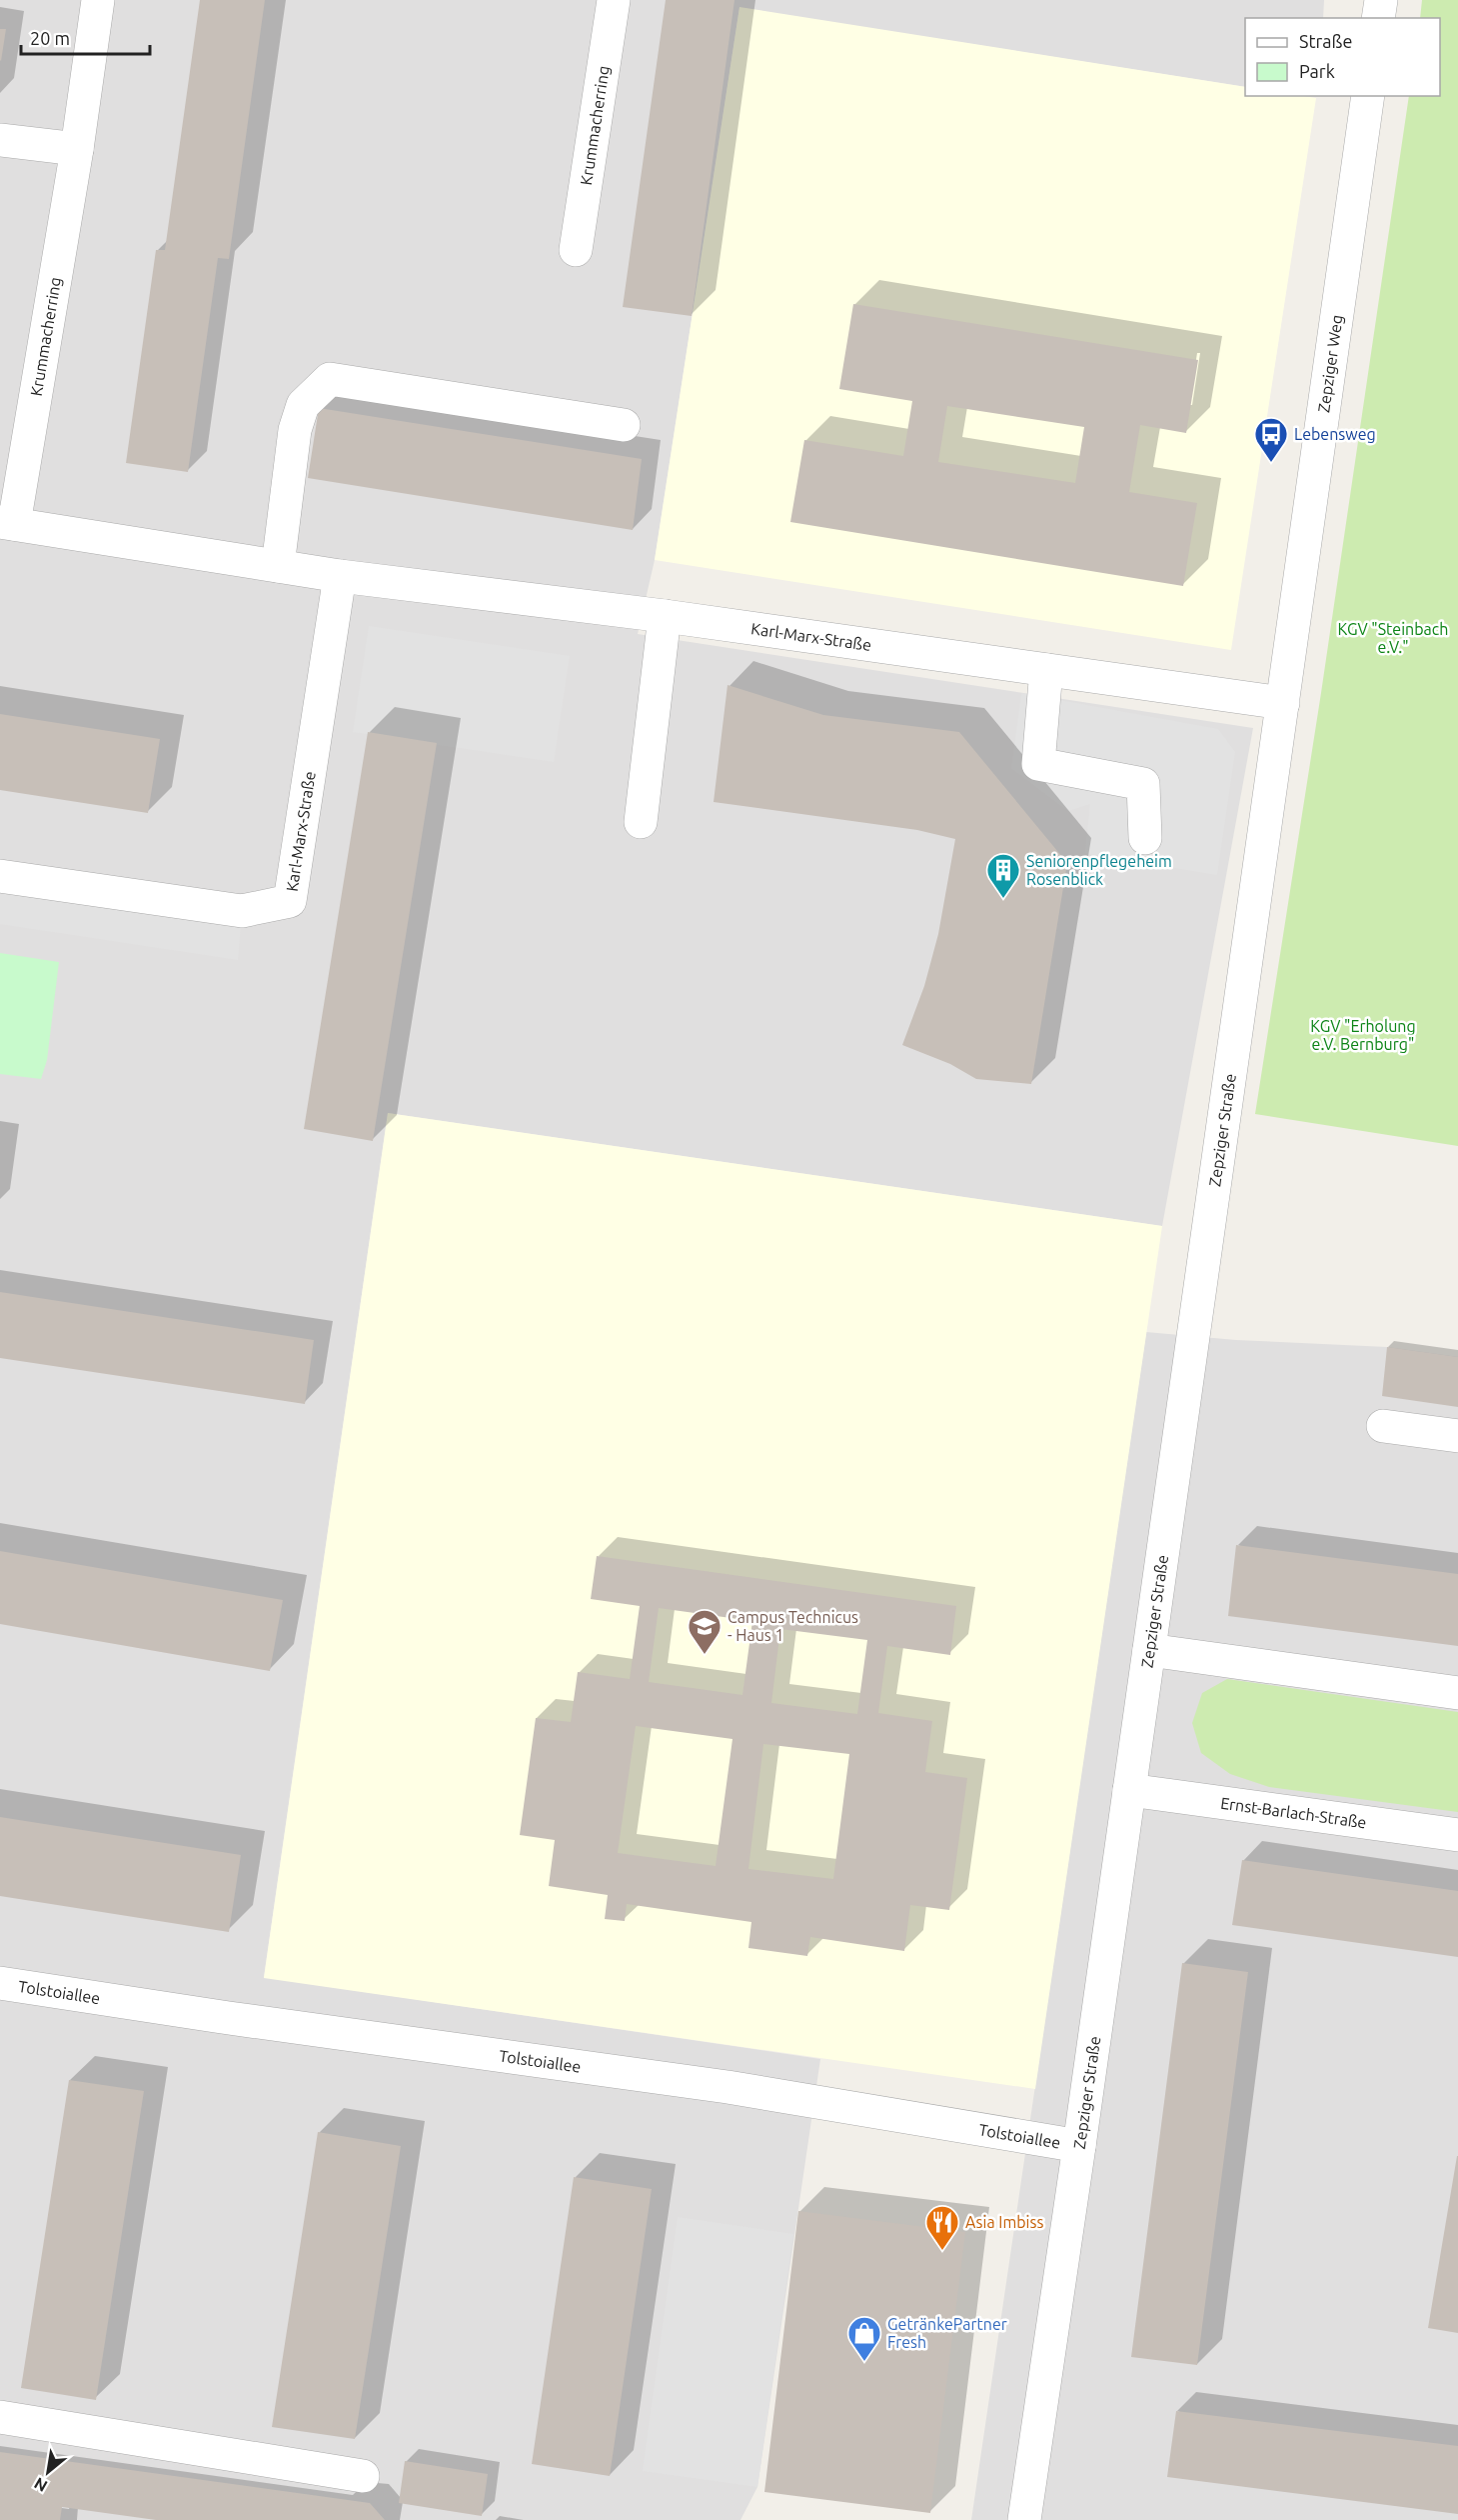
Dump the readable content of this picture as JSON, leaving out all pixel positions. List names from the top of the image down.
{
  "streets": {
    "street": [
      "Krummacherring",
      "Zepziger Weg",
      "Karl-Marx-Straße",
      "Zepziger Straße",
      "Ernst-Barlach-Straße",
      "Tolstoiallee"
    ]
  },
  "crossings": [
    ["Krummacherring", "Karl-Marx-Straße"],
    ["Zepziger Weg", "Karl-Marx-Straße"],
    ["Zepziger Weg", "Zepziger Straße"],
    ["Karl-Marx-Straße", "Zepziger Straße"],
    ["Zepziger Straße", "Ernst-Barlach-Straße"],
    ["Zepziger Straße", "Tolstoiallee"]
  ],
  "parks": ["KGV \"Steinbach e.V.\"", "KGV \"Erholung e.V. Bernburg\""],
  "places": {
    "bus stop": ["Lebensweg"],
    "building": ["Seniorenpflegeheim Rosenblick"],
    "school or university": ["Campus Technicus - Haus 1"],
    "restaurant": ["Asia Imbiss"],
    "shop": ["GetränkePartner Fresh"]
  },
  "legend": ["Straße", "Park"],
  "scale_bar": "20 m",
  "north": "bottom left"
}
